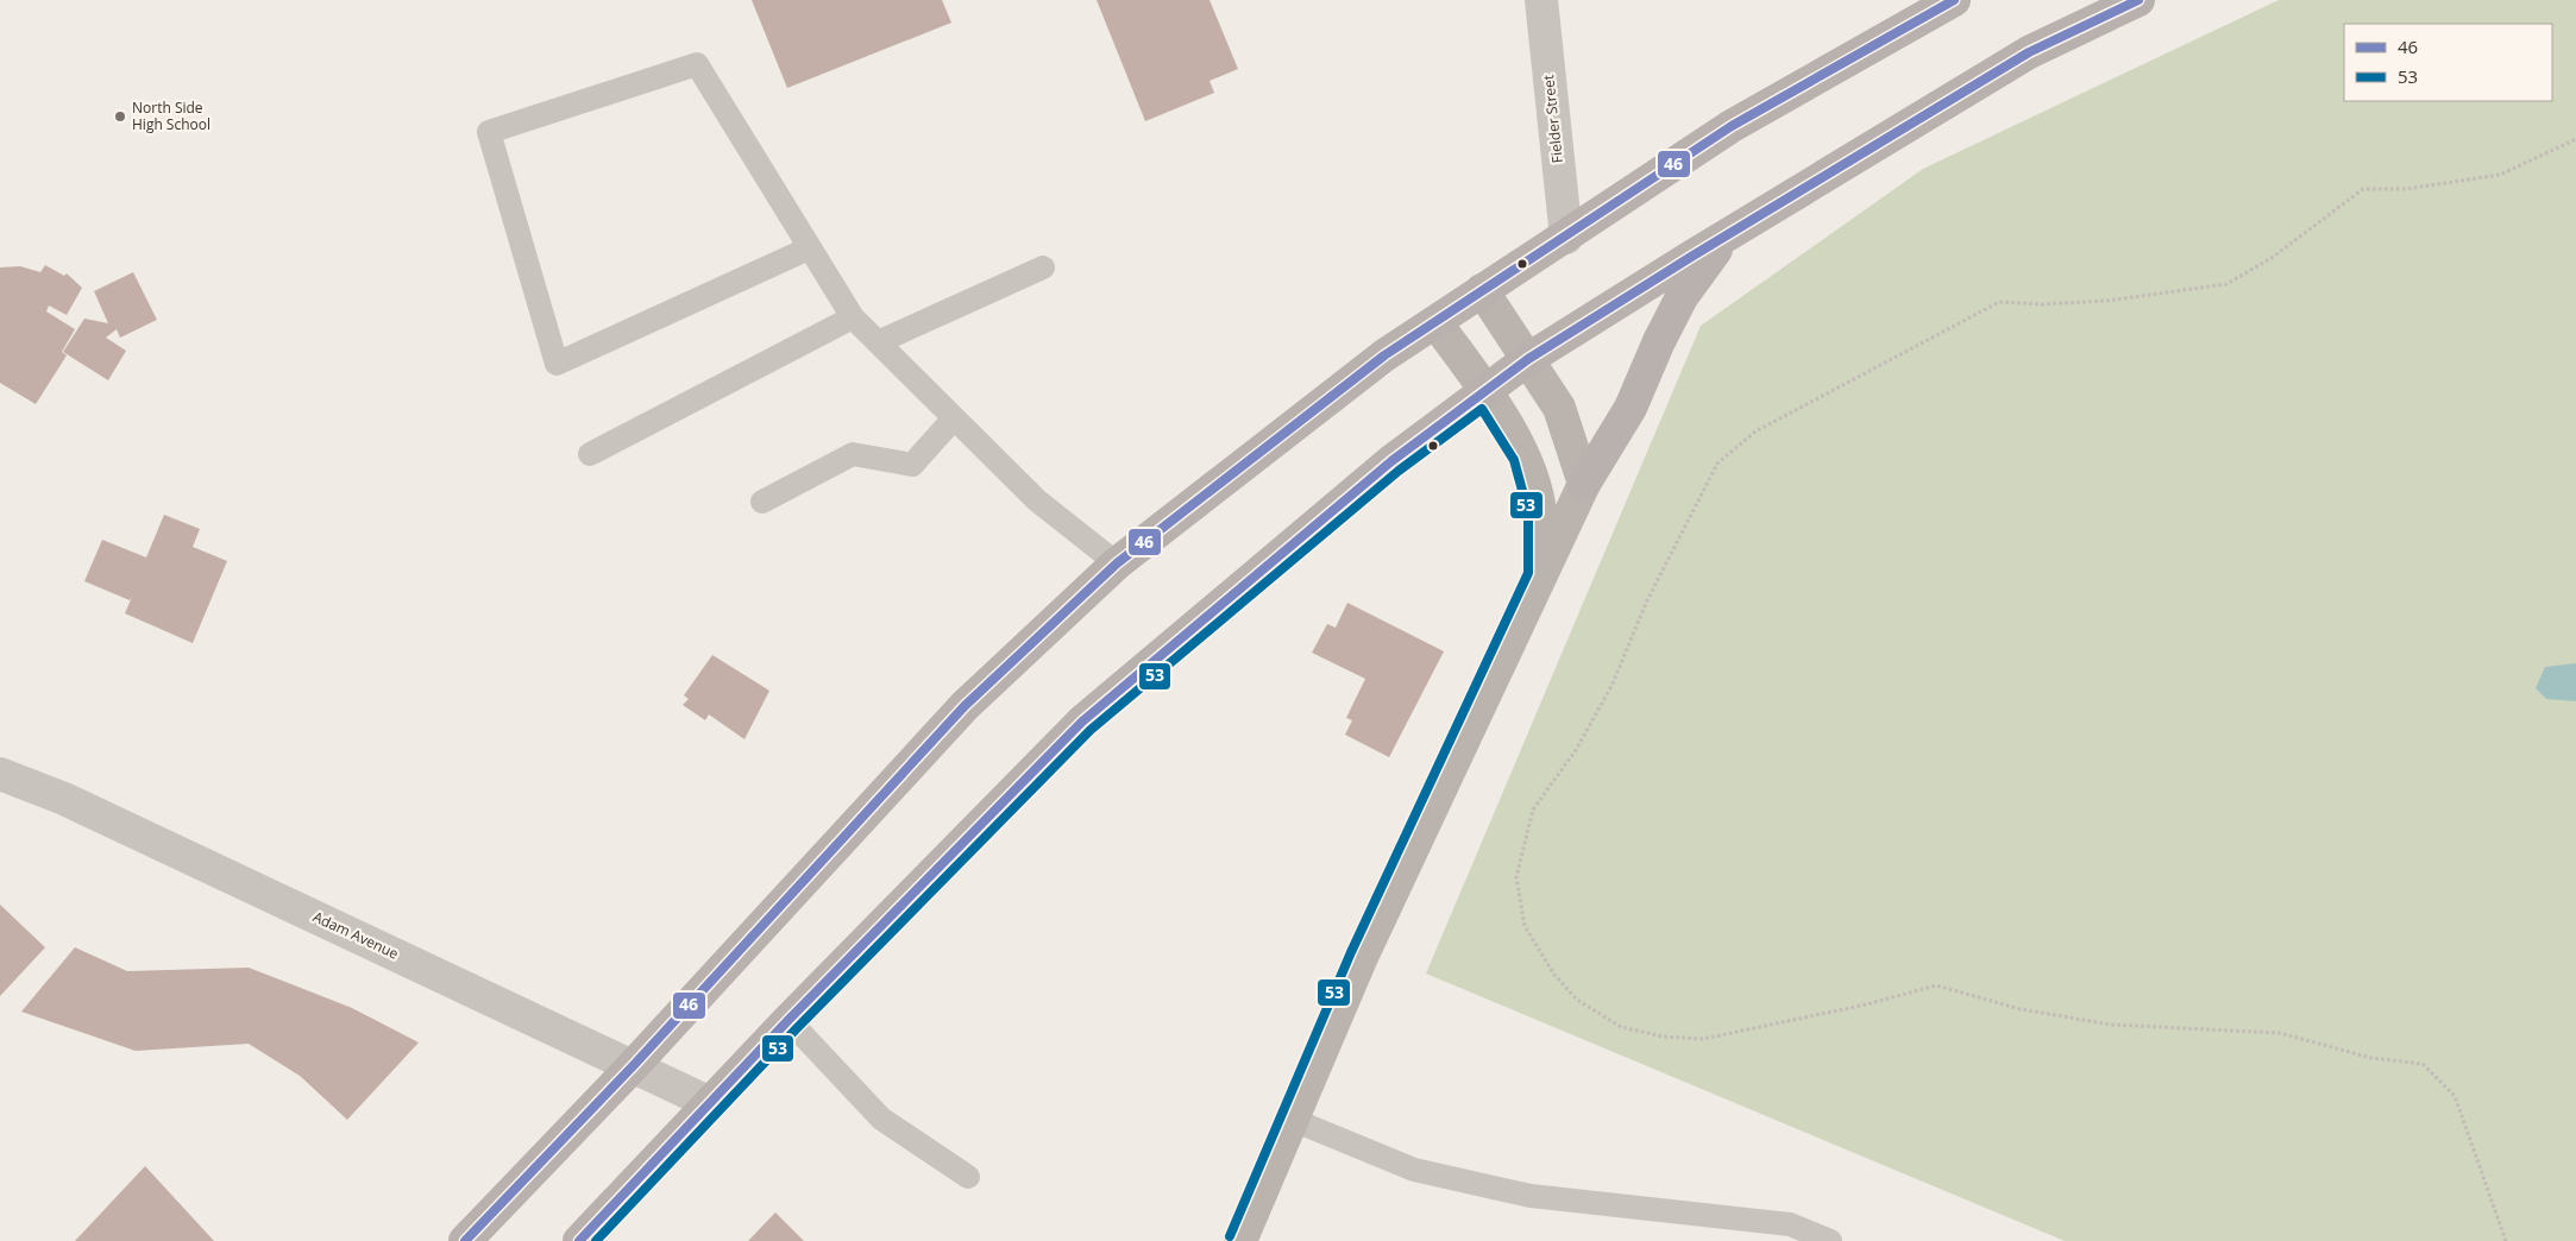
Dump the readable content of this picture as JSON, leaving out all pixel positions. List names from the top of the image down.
{
  "streets": {
    "street": ["Fielder Street", "Adam Avenue"]
  },
  "places": ["North Side High School"],
  "lines": ["transit line 46", "transit line 53"],
  "legend": ["46", "53"]
}
